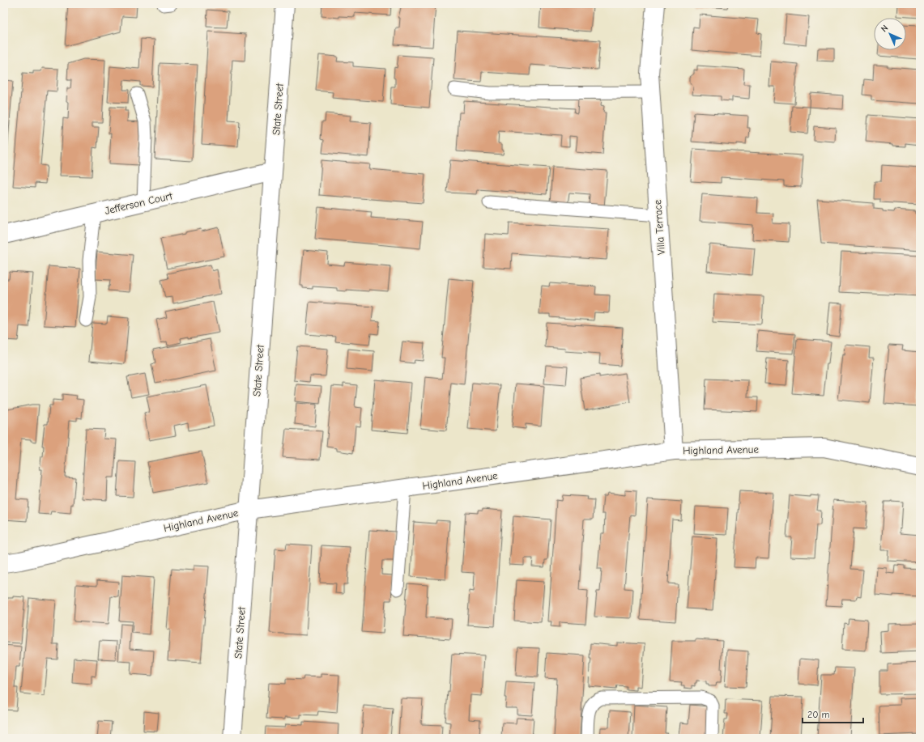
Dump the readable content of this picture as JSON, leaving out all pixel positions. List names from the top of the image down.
{
  "streets": {
    "street": [
      "State Street",
      "Jefferson Court",
      "Villa Terrace",
      "Highland Avenue"
    ]
  },
  "crossings": [
    ["State Street", "Jefferson Court"],
    ["State Street", "Highland Avenue"],
    ["Villa Terrace", "Highland Avenue"]
  ],
  "scale_bar": "20 m",
  "north": "top left"
}
